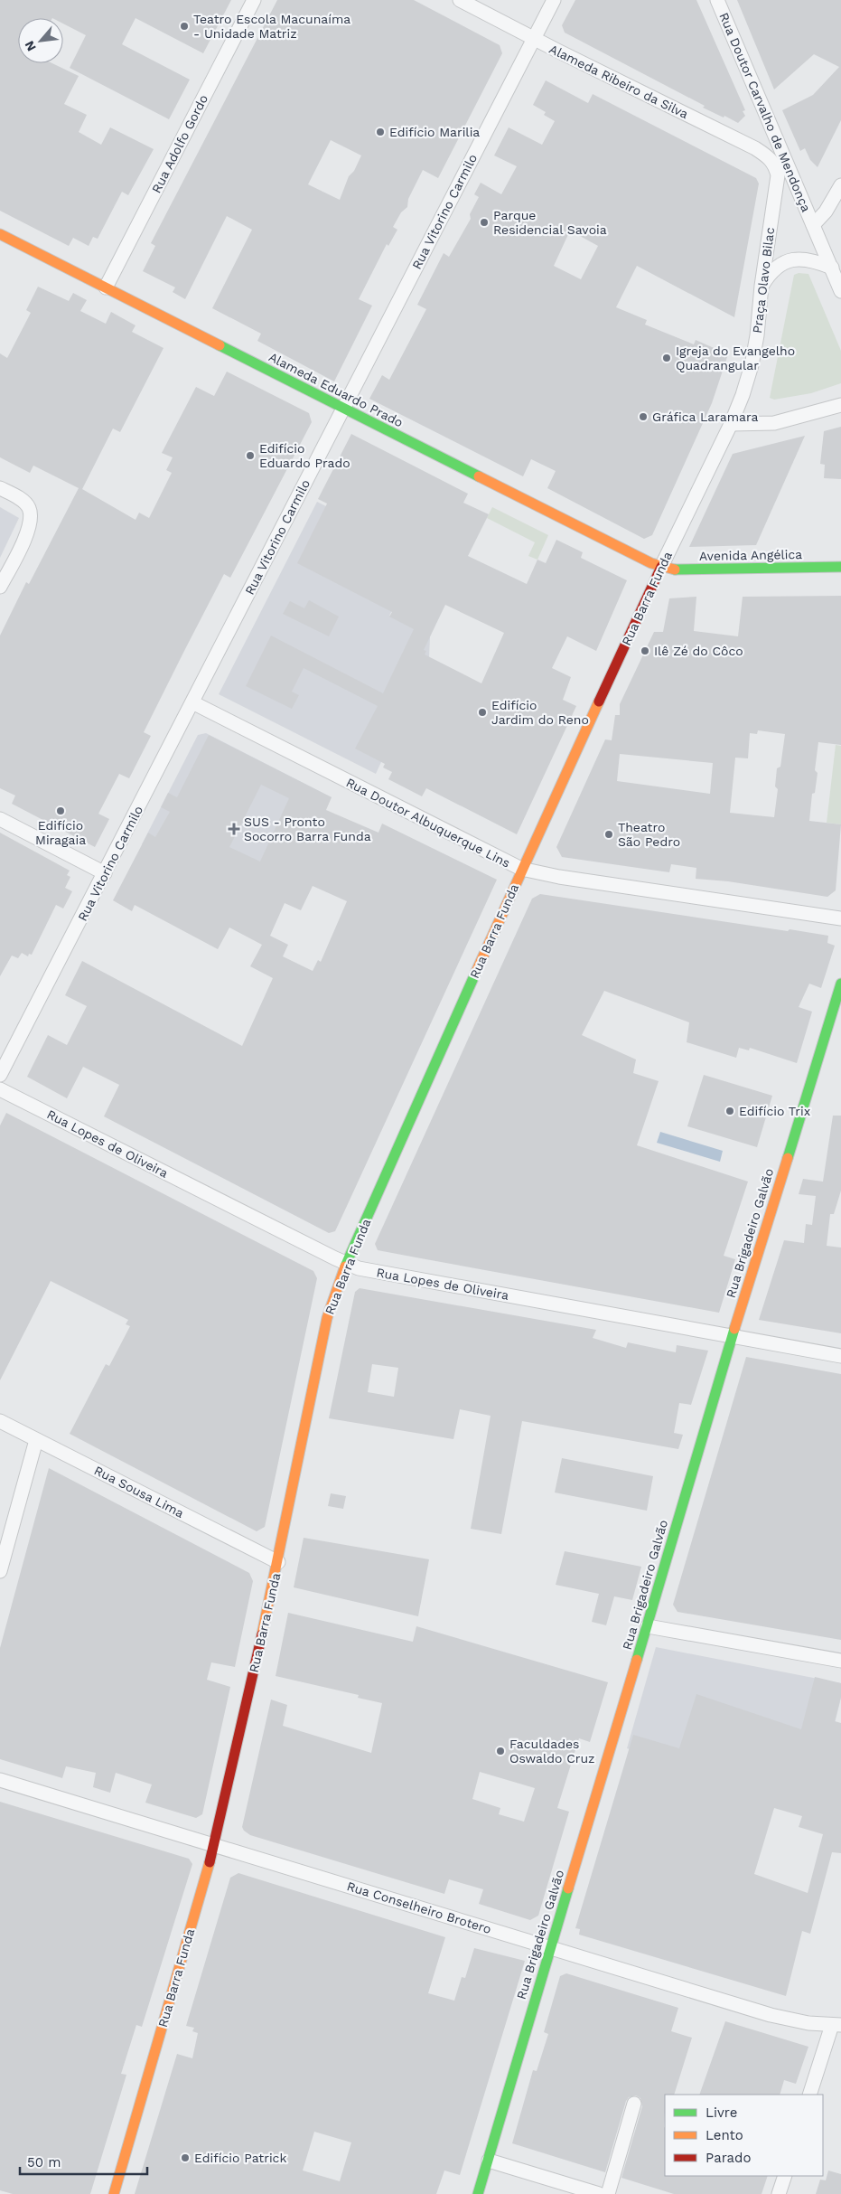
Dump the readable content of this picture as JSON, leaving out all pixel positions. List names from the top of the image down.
{
  "streets": {
    "street": [
      "Alameda Ribeiro da Silva",
      "Rua Doutor Carvalho de Mendonça",
      "Rua Adolfo Gordo",
      "Rua Vitorino Carmilo",
      "Praça Olavo Bilac",
      "Alameda Eduardo Prado",
      "Avenida Angélica",
      "Rua Barra Funda",
      "Rua Doutor Albuquerque Lins",
      "Rua Lopes de Oliveira",
      "Rua Brigadeiro Galvão",
      "Rua Sousa Lima",
      "Rua Conselheiro Brotero"
    ]
  },
  "crossings": [
    ["Alameda Ribeiro da Silva", "Rua Vitorino Carmilo"],
    ["Alameda Ribeiro da Silva", "Praça Olavo Bilac"],
    ["Rua Adolfo Gordo", "Alameda Eduardo Prado"],
    ["Rua Vitorino Carmilo", "Alameda Eduardo Prado"],
    ["Rua Vitorino Carmilo", "Rua Doutor Albuquerque Lins"],
    ["Praça Olavo Bilac", "Rua Barra Funda"],
    ["Alameda Eduardo Prado", "Avenida Angélica"],
    ["Alameda Eduardo Prado", "Rua Barra Funda"],
    ["Avenida Angélica", "Rua Barra Funda"],
    ["Rua Barra Funda", "Rua Doutor Albuquerque Lins"],
    ["Rua Barra Funda", "Rua Lopes de Oliveira"],
    ["Rua Barra Funda", "Rua Sousa Lima"],
    ["Rua Barra Funda", "Rua Conselheiro Brotero"],
    ["Rua Lopes de Oliveira", "Rua Brigadeiro Galvão"],
    ["Rua Brigadeiro Galvão", "Rua Conselheiro Brotero"]
  ],
  "places": {
    "other": [
      "Teatro Escola Macunaíma - Unidade Matriz",
      "Edifício Marilia",
      "Parque Residencial Savoia",
      "Igreja do Evangelho Quadrangular",
      "Gráfica Laramara",
      "Edifício Eduardo Prado",
      "Ilê Zé do Côco",
      "Edifício Jardim do Reno",
      "Edifício Miragaia",
      "Theatro São Pedro",
      "Edifício Trix",
      "Faculdades Oswaldo Cruz",
      "Edifício Patrick"
    ],
    "health": ["SUS - Pronto Socorro Barra Funda"]
  },
  "legend": ["Livre", "Lento", "Parado"],
  "scale_bar": "50 m",
  "north": "bottom left"
}
